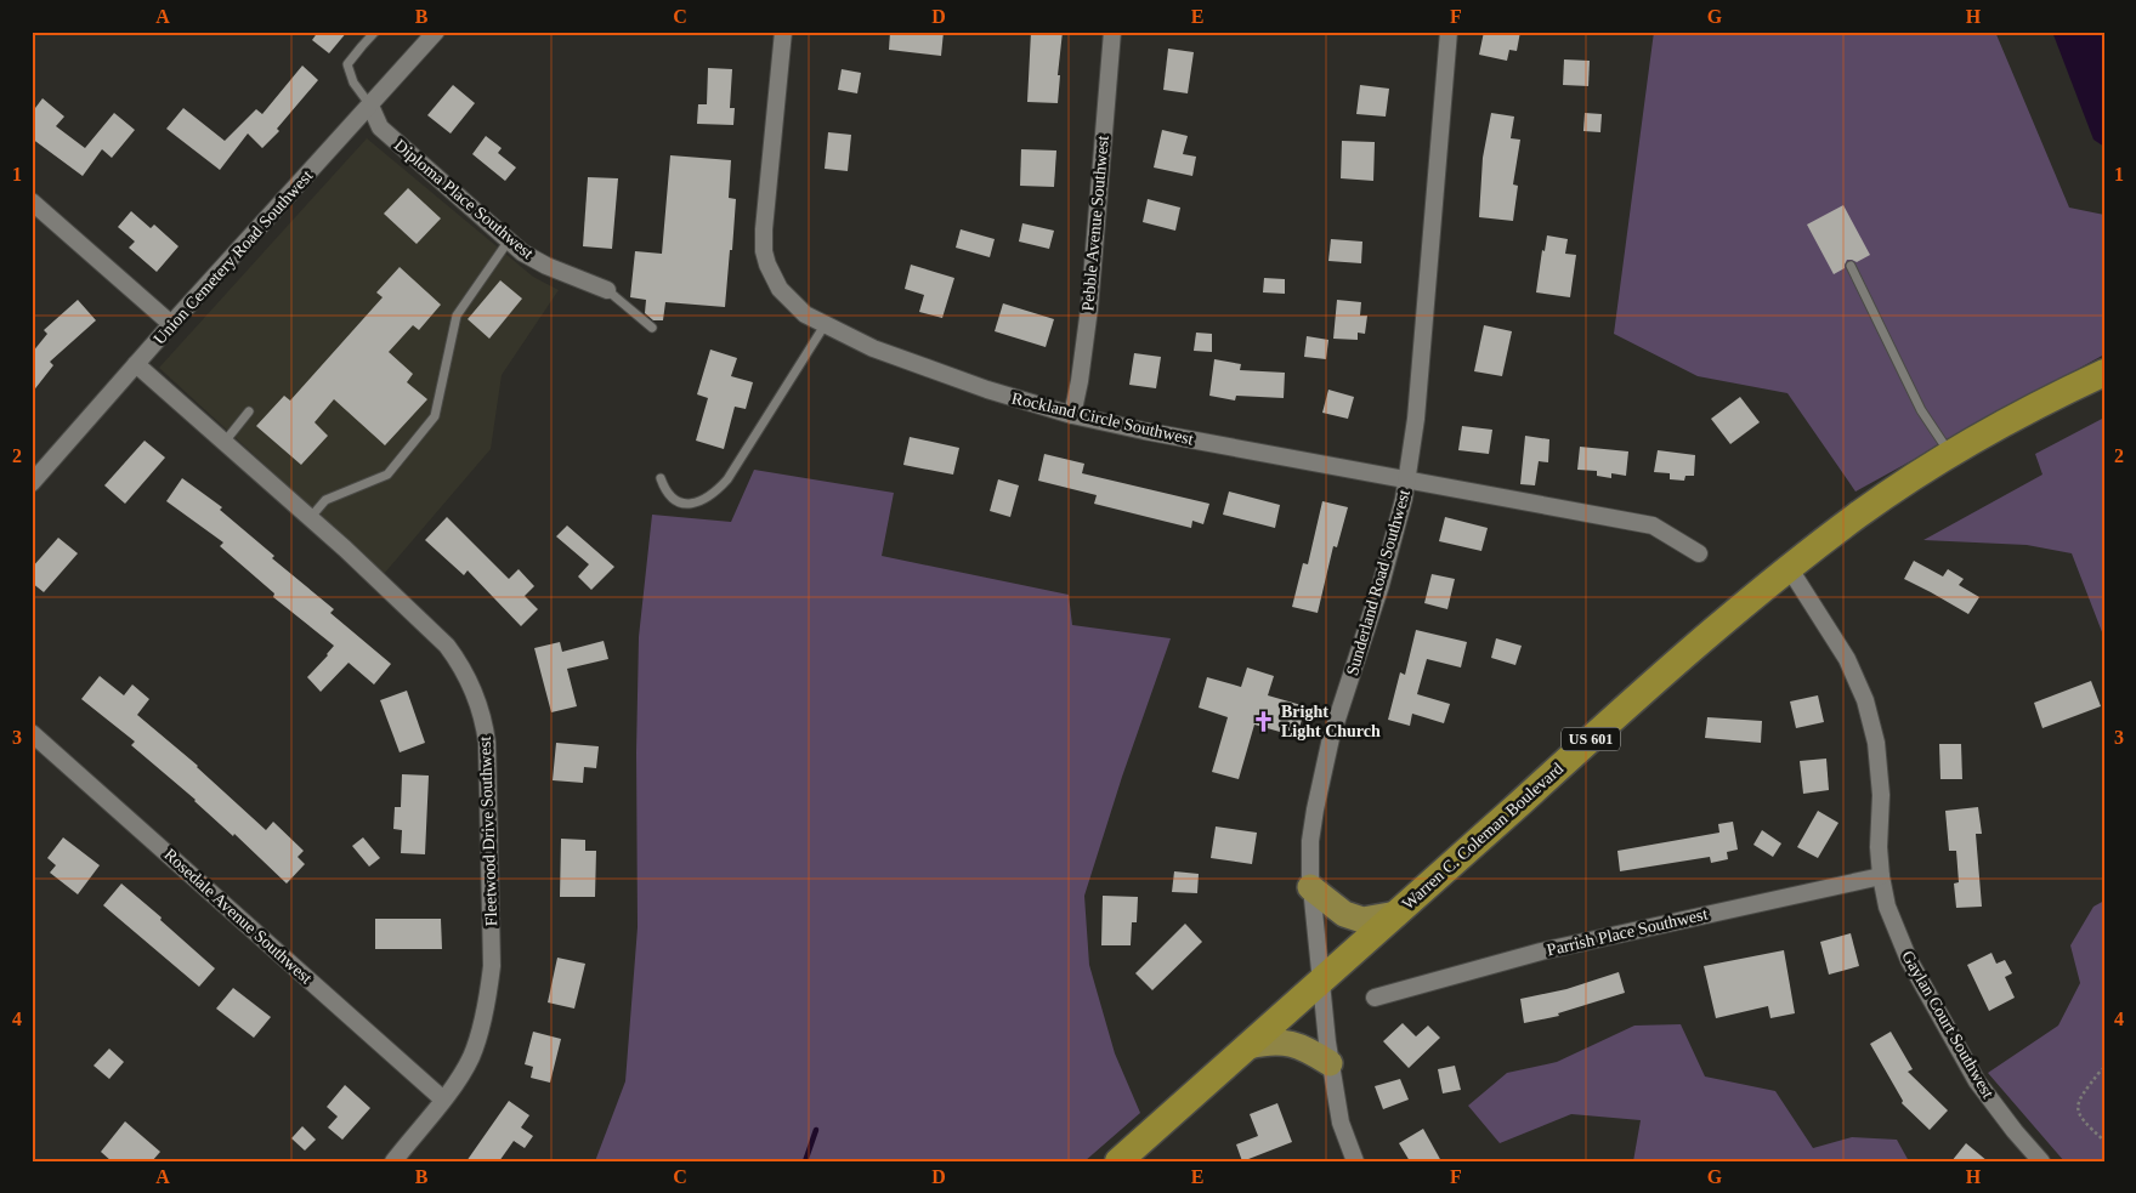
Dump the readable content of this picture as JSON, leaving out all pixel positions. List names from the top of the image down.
{
  "streets": {
    "highway": ["US 601", "Warren C. Coleman Boulevard"],
    "street": [
      "Diploma Place Southwest",
      "Pebble Avenue Southwest",
      "Union Cemetery Road Southwest",
      "Rockland Circle Southwest",
      "Sunderland Road Southwest",
      "Fleetwood Drive Southwest",
      "Rosedale Avenue Southwest",
      "Parrish Place Southwest",
      "Gaylan Court Southwest"
    ]
  },
  "crossings": [
    ["Diploma Place Southwest", "Union Cemetery Road Southwest"],
    ["Pebble Avenue Southwest", "Rockland Circle Southwest"],
    ["Union Cemetery Road Southwest", "Fleetwood Drive Southwest"],
    ["Rockland Circle Southwest", "Sunderland Road Southwest"],
    ["Sunderland Road Southwest", "Warren C. Coleman Boulevard"],
    ["Fleetwood Drive Southwest", "Rosedale Avenue Southwest"],
    ["Warren C. Coleman Boulevard", "Gaylan Court Southwest"],
    ["Parrish Place Southwest", "Gaylan Court Southwest"]
  ],
  "places": {
    "church": ["Bright Light Church"]
  },
  "grid": {
    "columns": [
      "A",
      "B",
      "C",
      "D",
      "E",
      "F",
      "G",
      "H"
    ],
    "rows": [
      "1",
      "2",
      "3",
      "4"
    ]
  }
}
